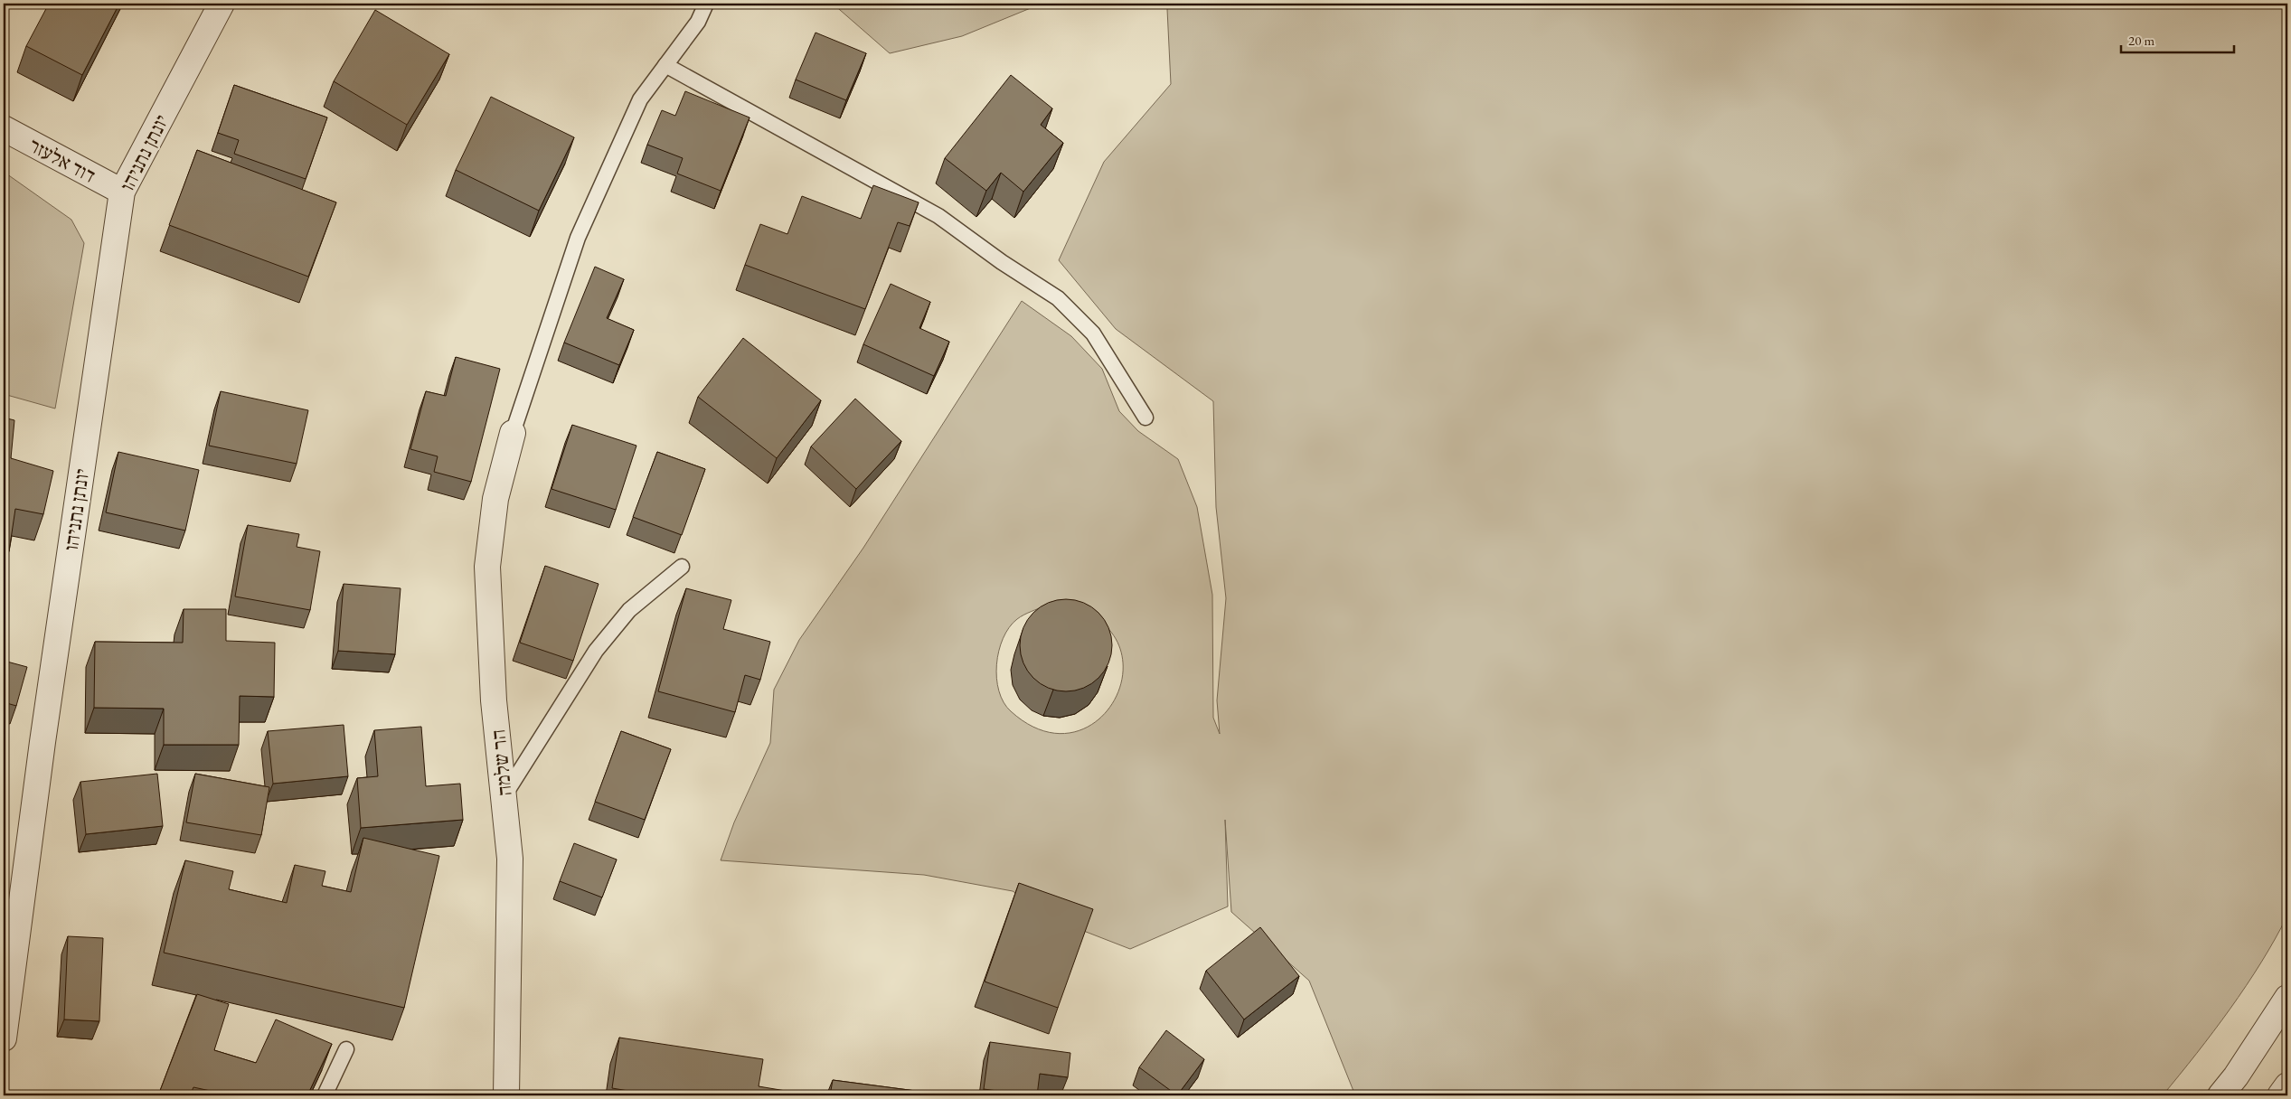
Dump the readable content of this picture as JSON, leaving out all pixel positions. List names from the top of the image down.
{
  "streets": {
    "street": ["יונתן נתניהו", "דוד אלעזר", "הר שלמה"]
  },
  "crossings": [
    ["יונתן נתניהו", "דוד אלעזר"]
  ],
  "scale_bar": "20 m"
}
